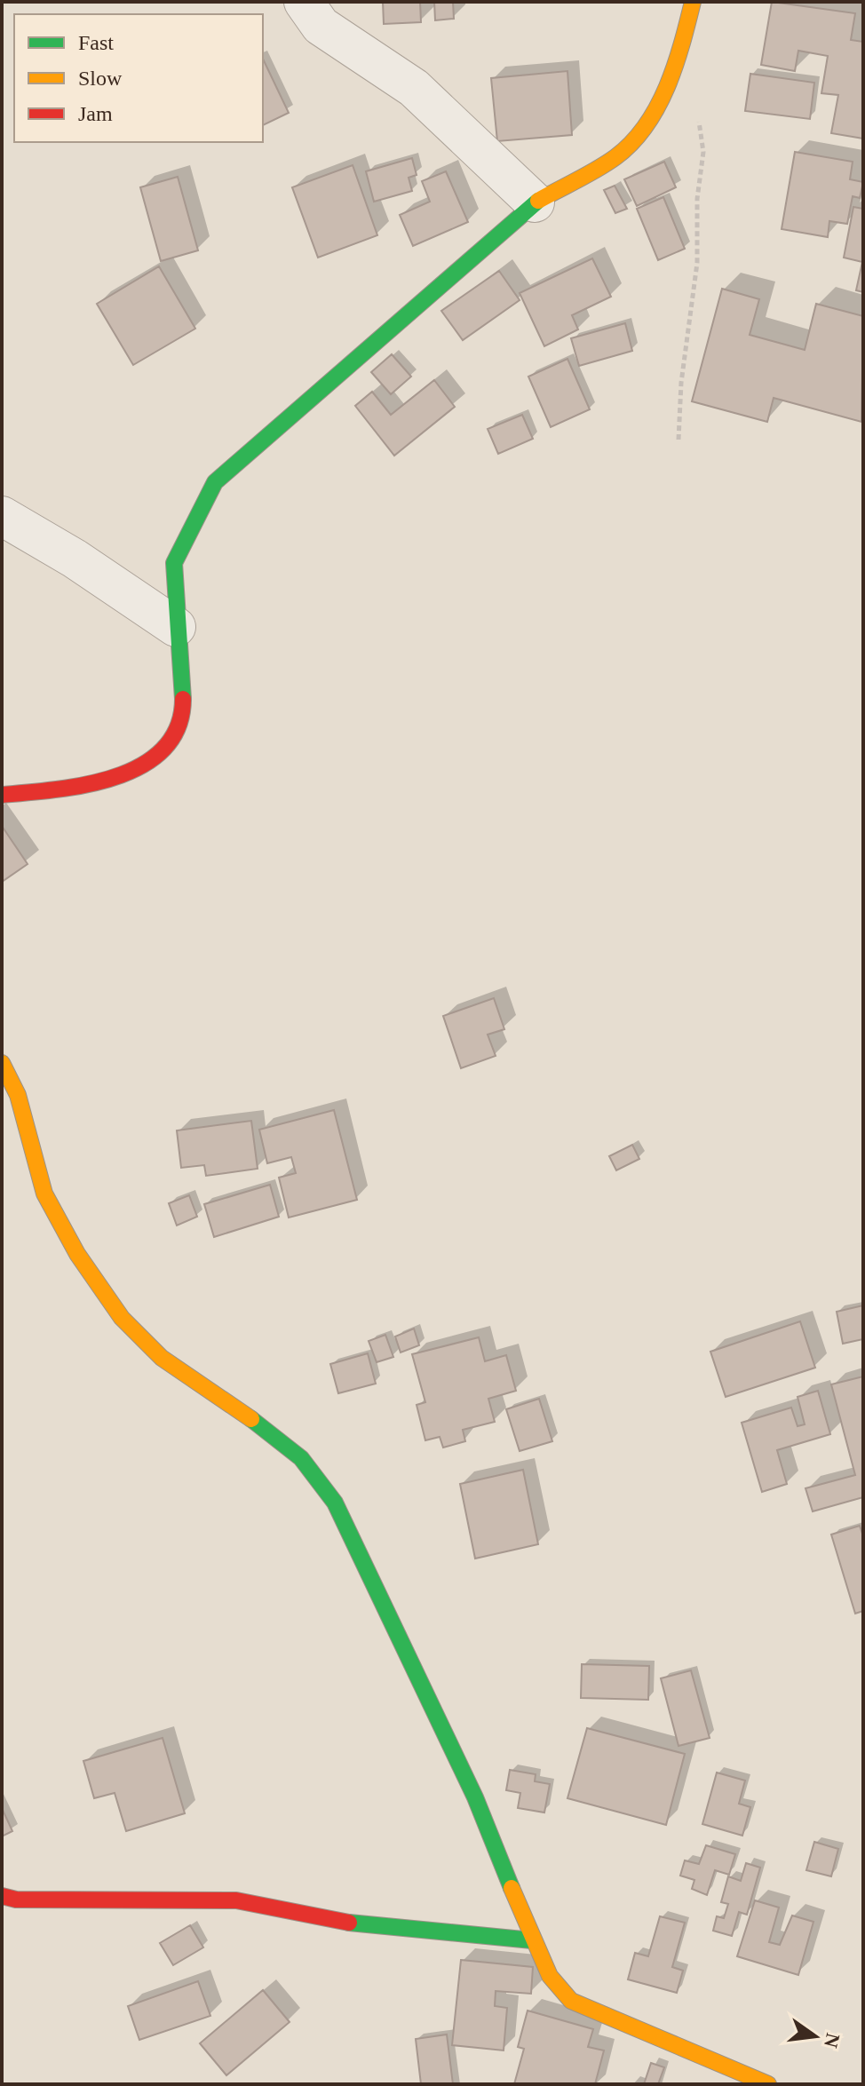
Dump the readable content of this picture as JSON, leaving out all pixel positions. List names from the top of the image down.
{
  "legend": ["Fast", "Slow", "Jam"],
  "north": "right"
}
